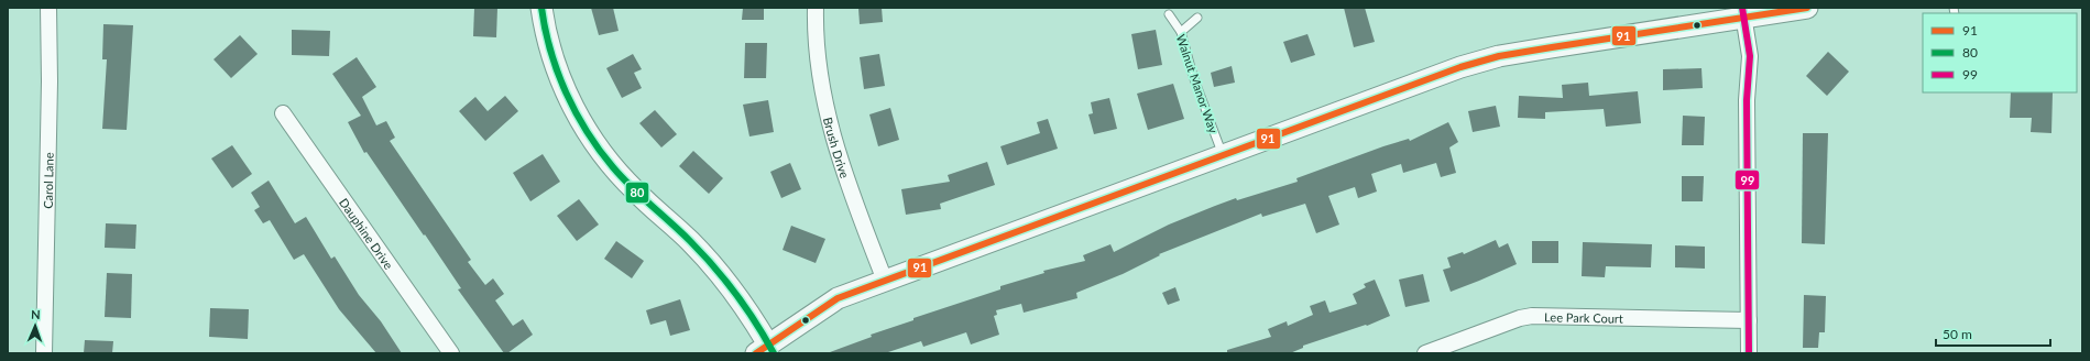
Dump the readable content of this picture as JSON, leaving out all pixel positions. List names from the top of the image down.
{
  "streets": {
    "street": [
      "Brush Drive",
      "Carol Lane",
      "Dauphine Drive",
      "Lee Park Court"
    ],
    "lane": ["Walnut Manor Way"]
  },
  "lines": ["transit line 91", "transit line 80", "transit line 99"],
  "legend": ["91", "80", "99"],
  "scale_bar": "50 m",
  "north": "top"
}
